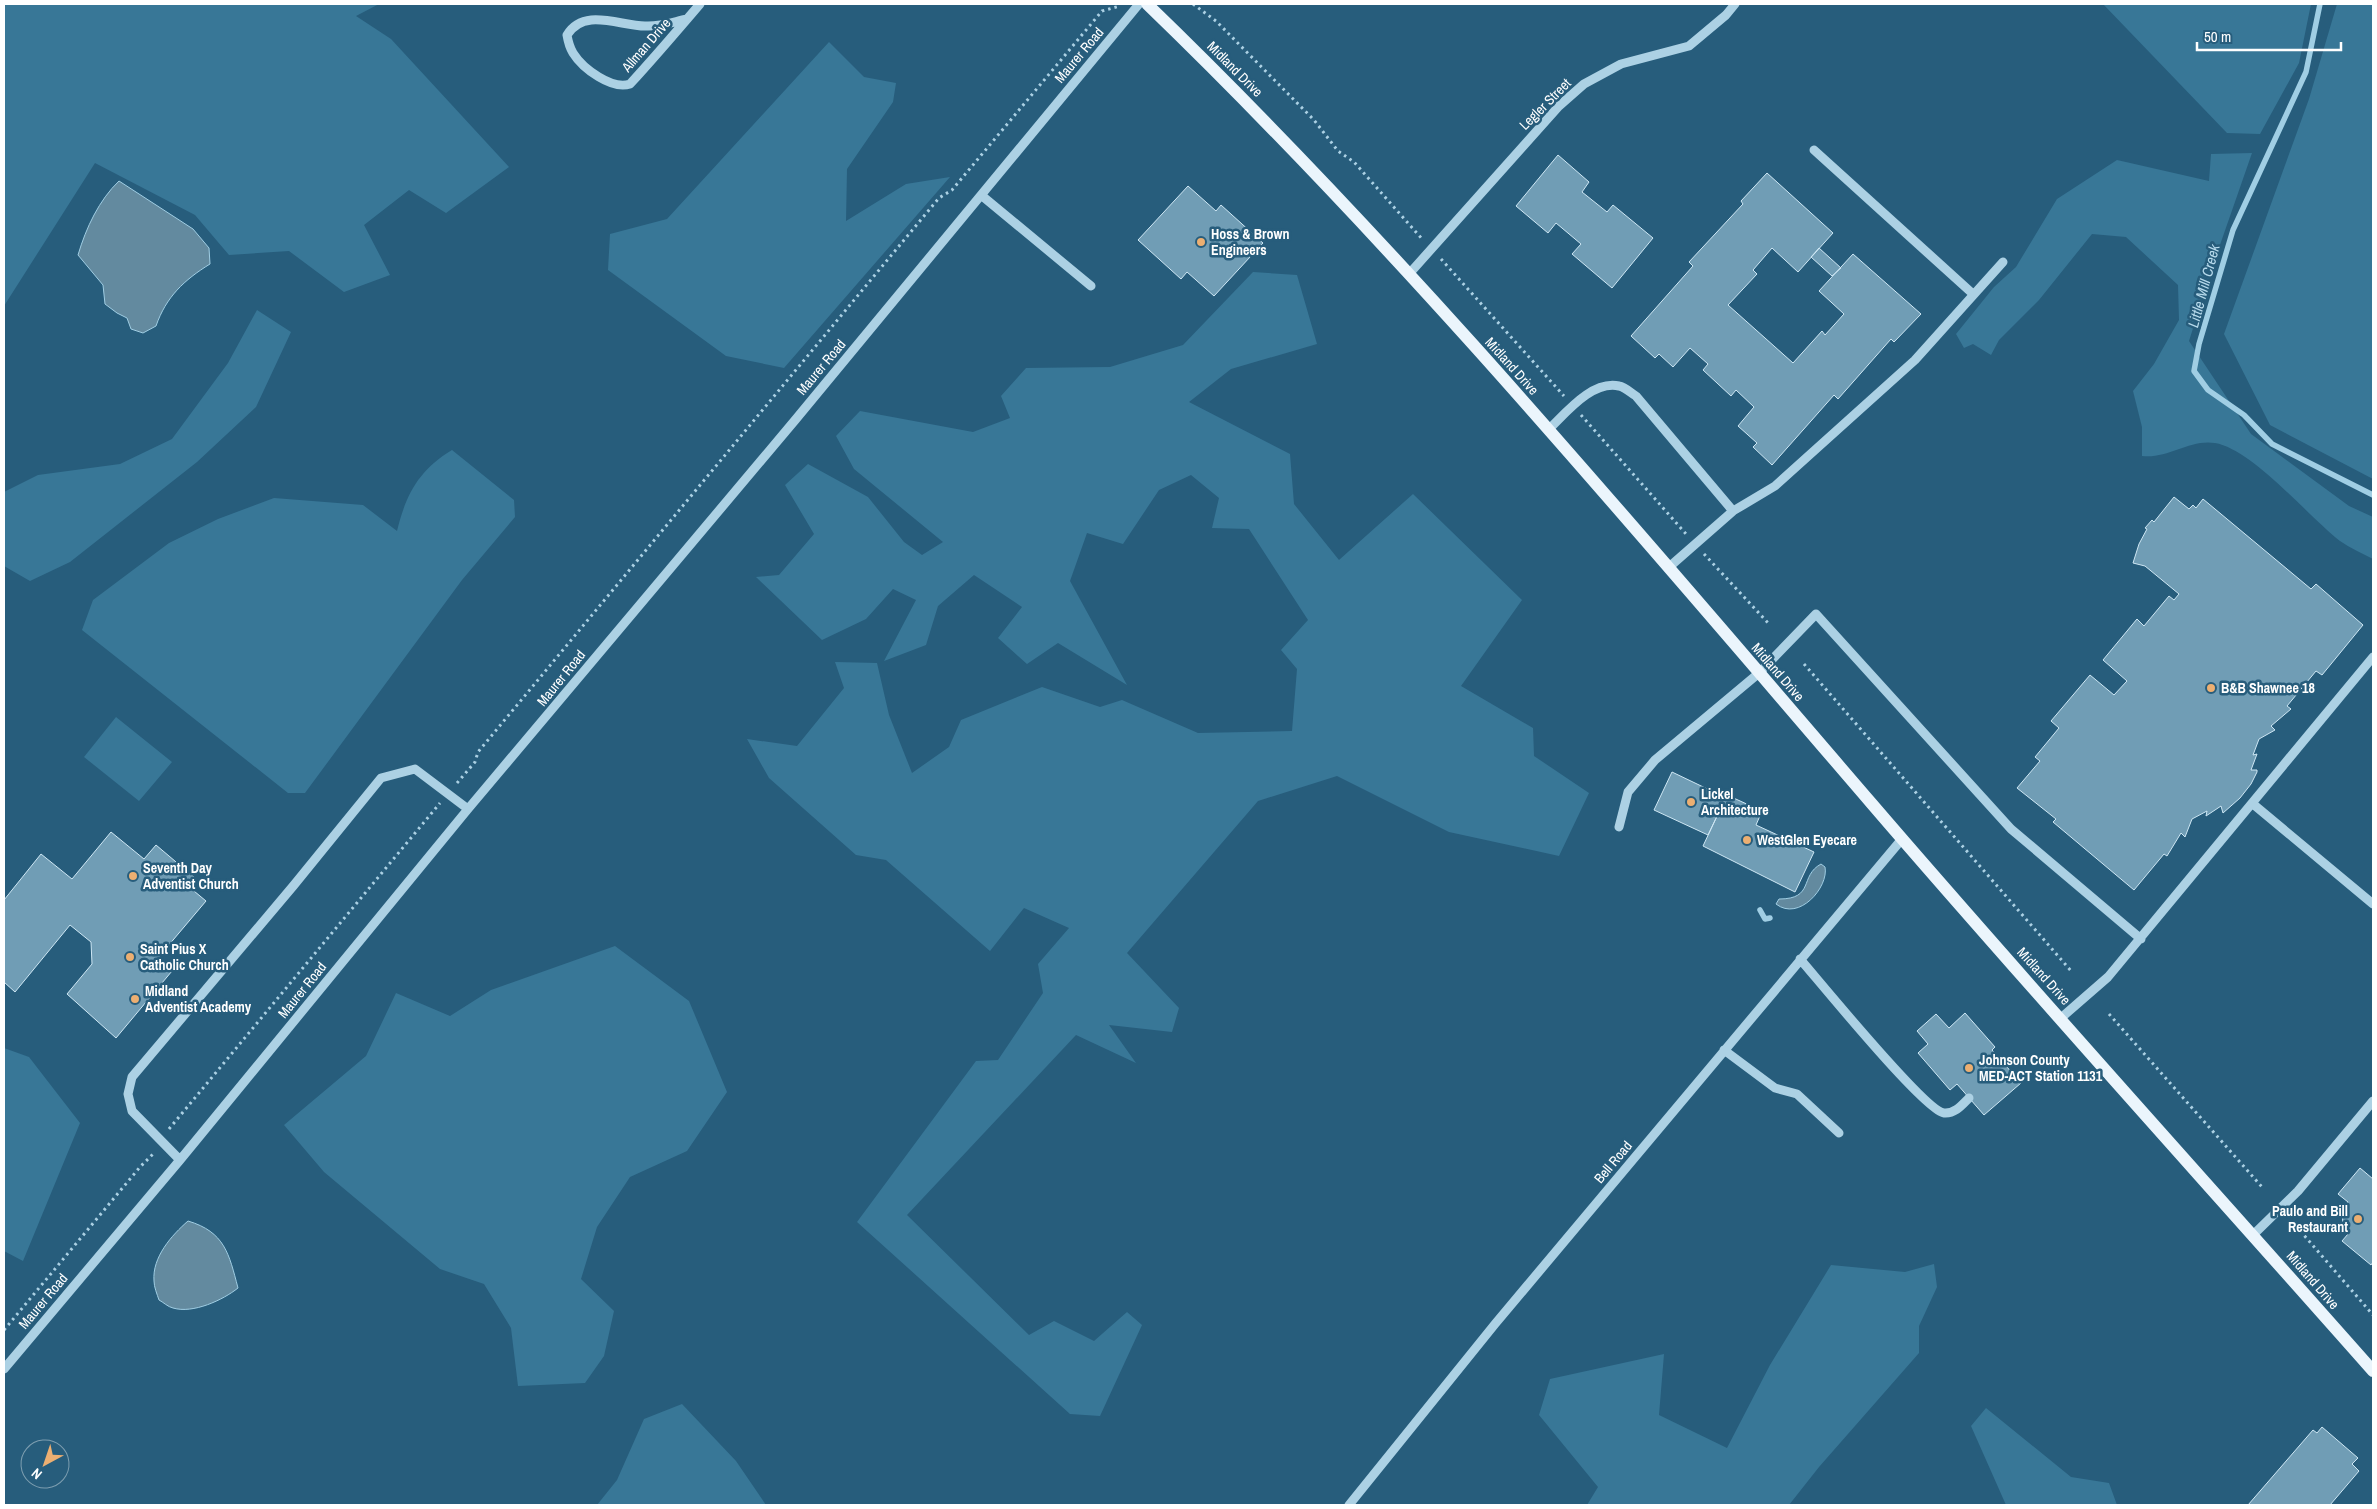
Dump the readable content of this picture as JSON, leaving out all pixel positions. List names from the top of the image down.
{
  "streets": {
    "main road": ["Midland Drive"],
    "street": [
      "Allman Drive",
      "Maurer Road",
      "Legler Street",
      "Bell Road"
    ]
  },
  "crossings": [
    ["Midland Drive", "Legler Street"],
    ["Midland Drive", "Bell Road"]
  ],
  "water": ["Little Mill Creek"],
  "places": [
    "Hoss & Brown Engineers",
    "B&B Shawnee 18",
    "Lickel Architecture",
    "WestGlen Eyecare",
    "Seventh Day Adventist Church",
    "Saint Pius X Catholic Church",
    "Midland Adventist Academy",
    "Johnson County MED-ACT Station 1131",
    "Paulo and Bill Restaurant"
  ],
  "scale_bar": "50 m",
  "north": "bottom left"
}
